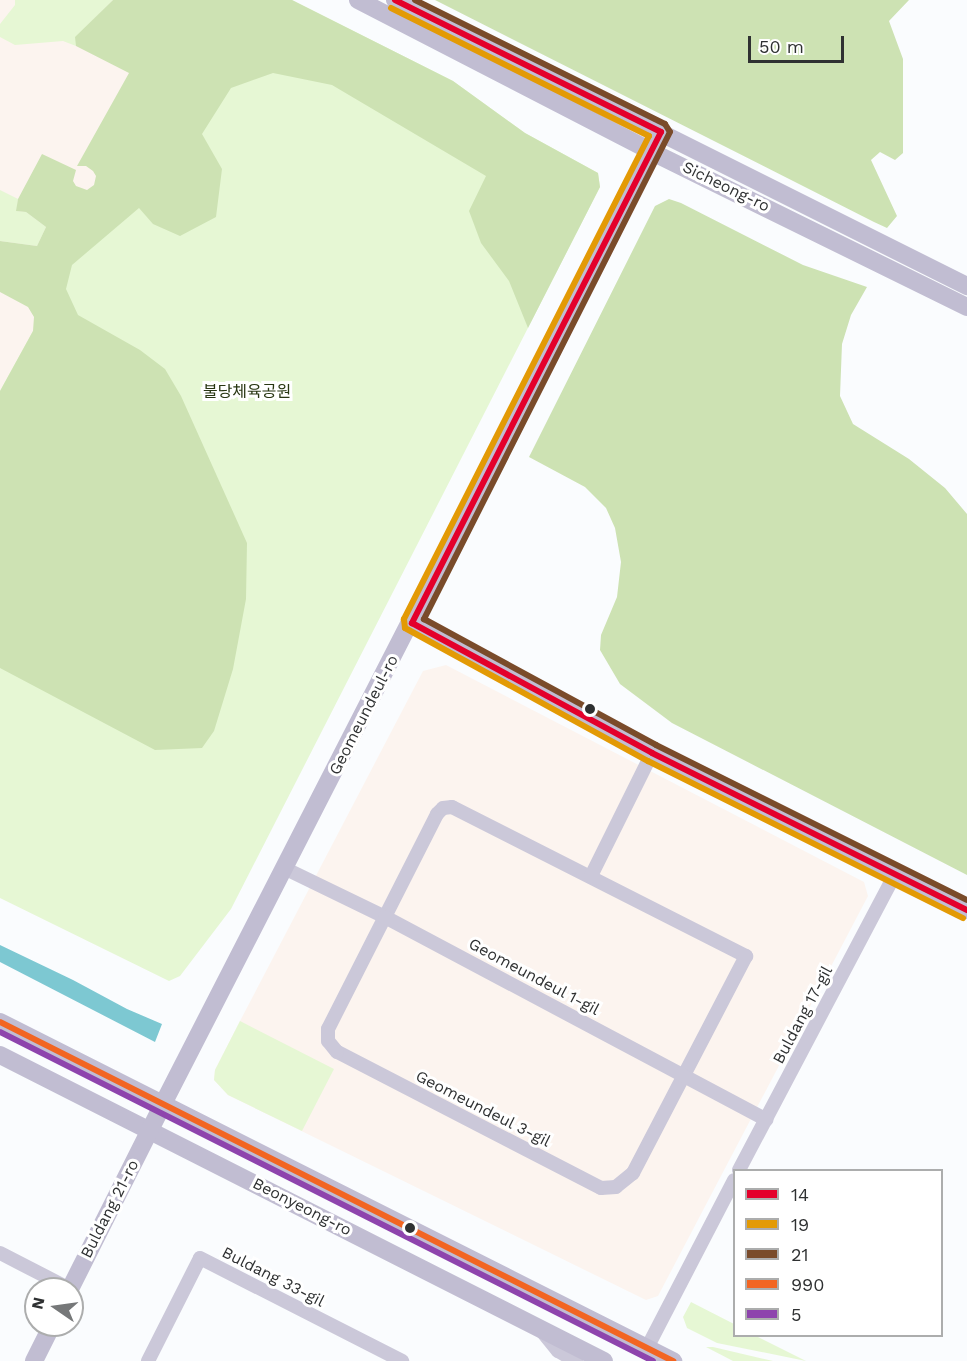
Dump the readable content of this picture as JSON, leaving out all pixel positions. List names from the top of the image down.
{
  "streets": {
    "street": [
      "Sicheong-ro",
      "Geomeundeul-ro",
      "Geomeundeul 1-gil",
      "Buldang 17-gil",
      "Geomeundeul 3-gil",
      "Beonyeong-ro",
      "Buldang 21-ro",
      "Buldang 33-gil"
    ]
  },
  "crossings": [
    ["Sicheong-ro", "Geomeundeul-ro"],
    ["Geomeundeul-ro", "Geomeundeul 1-gil"],
    ["Geomeundeul-ro", "Beonyeong-ro"],
    ["Geomeundeul-ro", "Buldang 21-ro"],
    ["Geomeundeul 1-gil", "Buldang 17-gil"],
    ["Geomeundeul 1-gil", "Geomeundeul 3-gil"],
    ["Beonyeong-ro", "Buldang 21-ro"]
  ],
  "parks": ["불당체육공원"],
  "lines": [
    "transit line 14",
    "transit line 21",
    "transit line 19",
    "transit line 990",
    "transit line 5"
  ],
  "legend": [
    "14",
    "19",
    "21",
    "990",
    "5"
  ],
  "scale_bar": "50 m",
  "north": "left"
}
